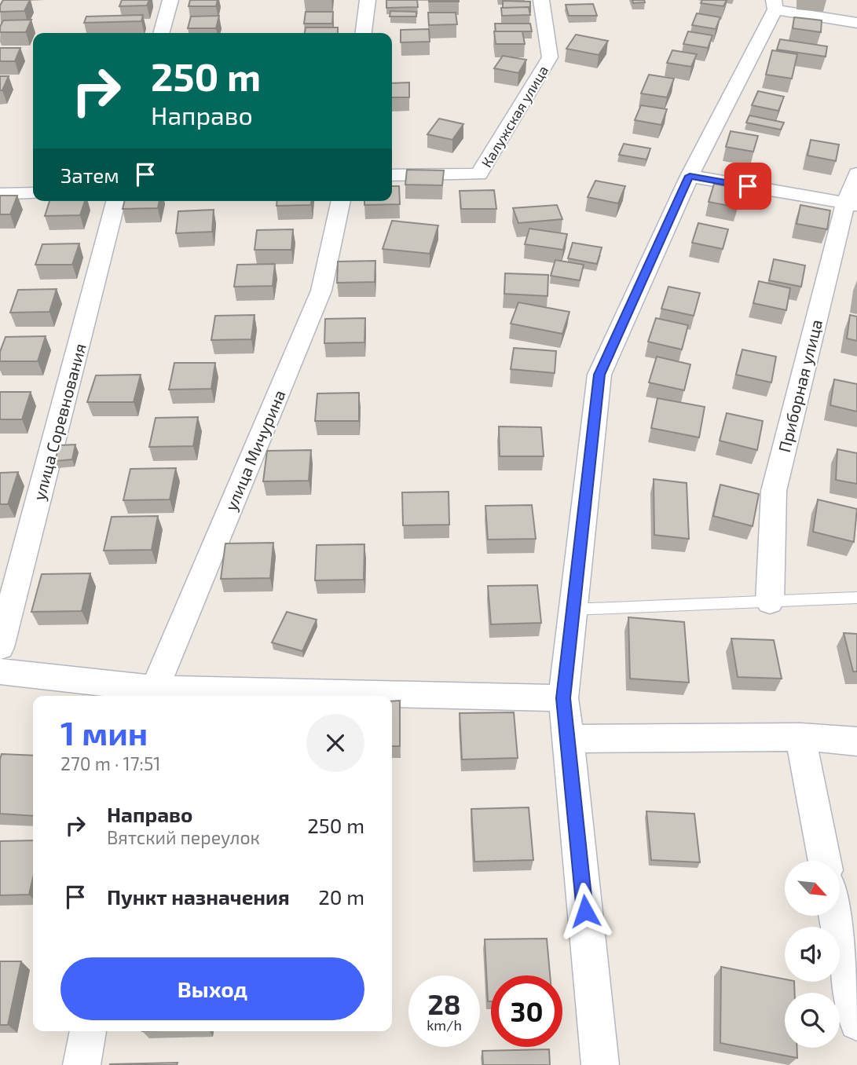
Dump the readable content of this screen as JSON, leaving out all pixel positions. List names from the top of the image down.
{
  "streets": {
    "street": [
      "Калужская улица",
      "Приборная улица",
      "улица Соревнования",
      "улица Мичурина"
    ]
  },
  "north": "bottom right",
  "page": {
    "turn": ["250 m", "Направо"],
    "then": "Затем",
    "heading": ["1 мин", "270 m · 17:51"],
    "list": [
      {
        "name": "Направо",
        "note": "Вятский переулок",
        "value": "250 m"
      },
      {
        "name": "Пункт назначения",
        "value": "20 m"
      }
    ],
    "buttons": "Выход",
    "speed": "28 km/h",
    "limit": "30"
  }
}
